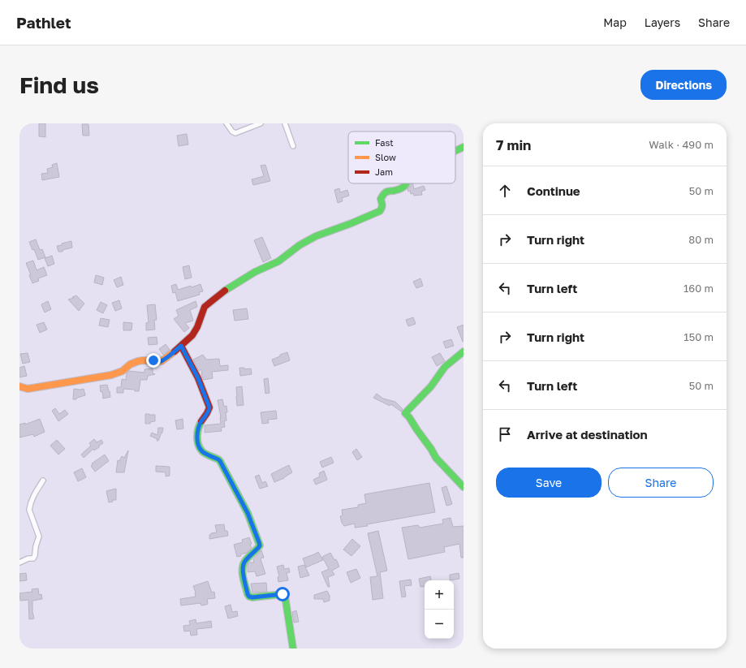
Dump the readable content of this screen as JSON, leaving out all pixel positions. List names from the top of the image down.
{
  "legend": ["Fast", "Slow", "Jam"],
  "page": {
    "header": "Pathlet",
    "nav": ["Map", "Layers", "Share"],
    "buttons": [
      "Directions",
      ["Save", "Share"]
    ],
    "title": "Find us",
    "heading": ["7 min", "Walk · 490 m"],
    "list": [
      ["Continue", "50 m"],
      ["Turn right", "80 m"],
      ["Turn left", "160 m"],
      ["Turn right", "150 m"],
      ["Turn left", "50 m"],
      "Arrive at destination"
    ],
    "map_buttons": ["+", "−"]
  }
}
